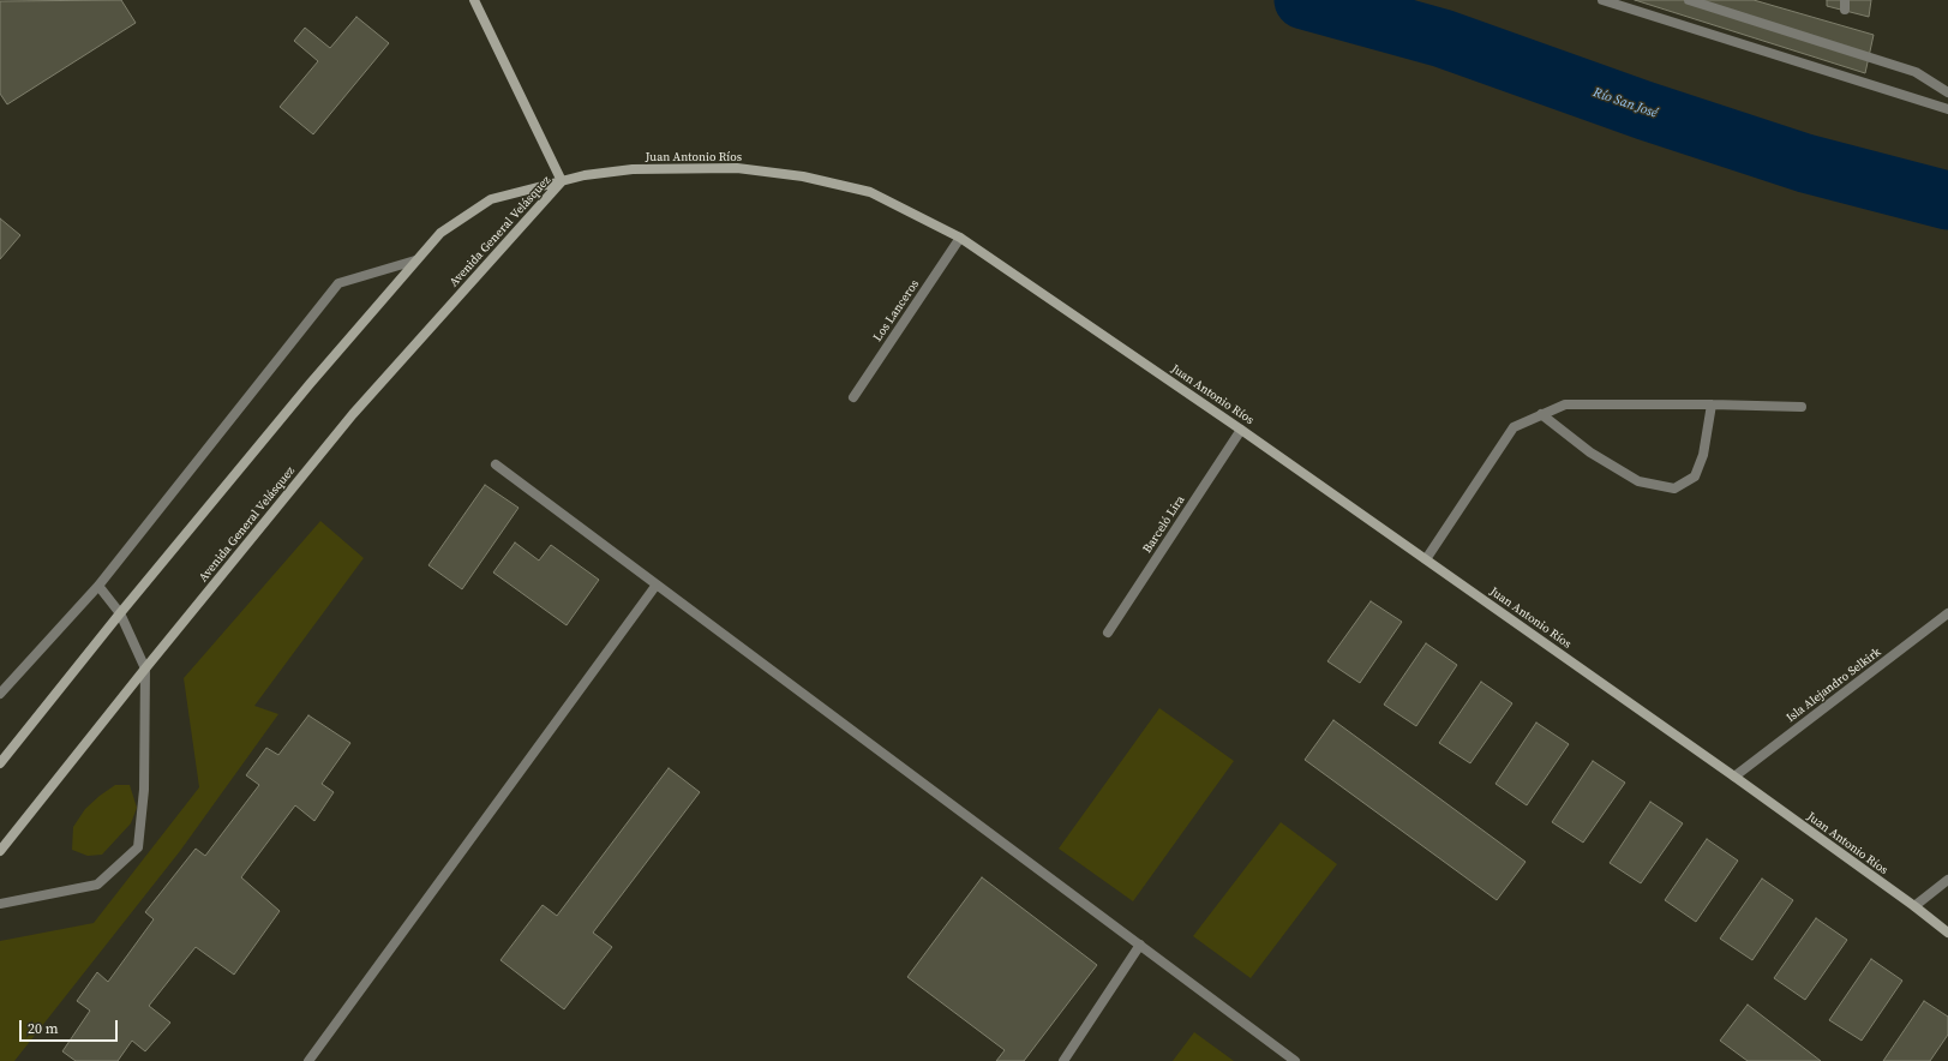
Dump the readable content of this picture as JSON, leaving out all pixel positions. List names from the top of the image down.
{
  "streets": {
    "main road": ["Juan Antonio Ríos", "Avenida General Velásquez"],
    "street": ["Los Lanceros", "Barceló Lira", "Isla Alejandro Selkirk"]
  },
  "crossings": [
    ["Juan Antonio Ríos", "Avenida General Velásquez"],
    ["Juan Antonio Ríos", "Los Lanceros"],
    ["Juan Antonio Ríos", "Barceló Lira"],
    ["Juan Antonio Ríos", "Isla Alejandro Selkirk"]
  ],
  "water": ["Río San José"],
  "scale_bar": "20 m"
}
